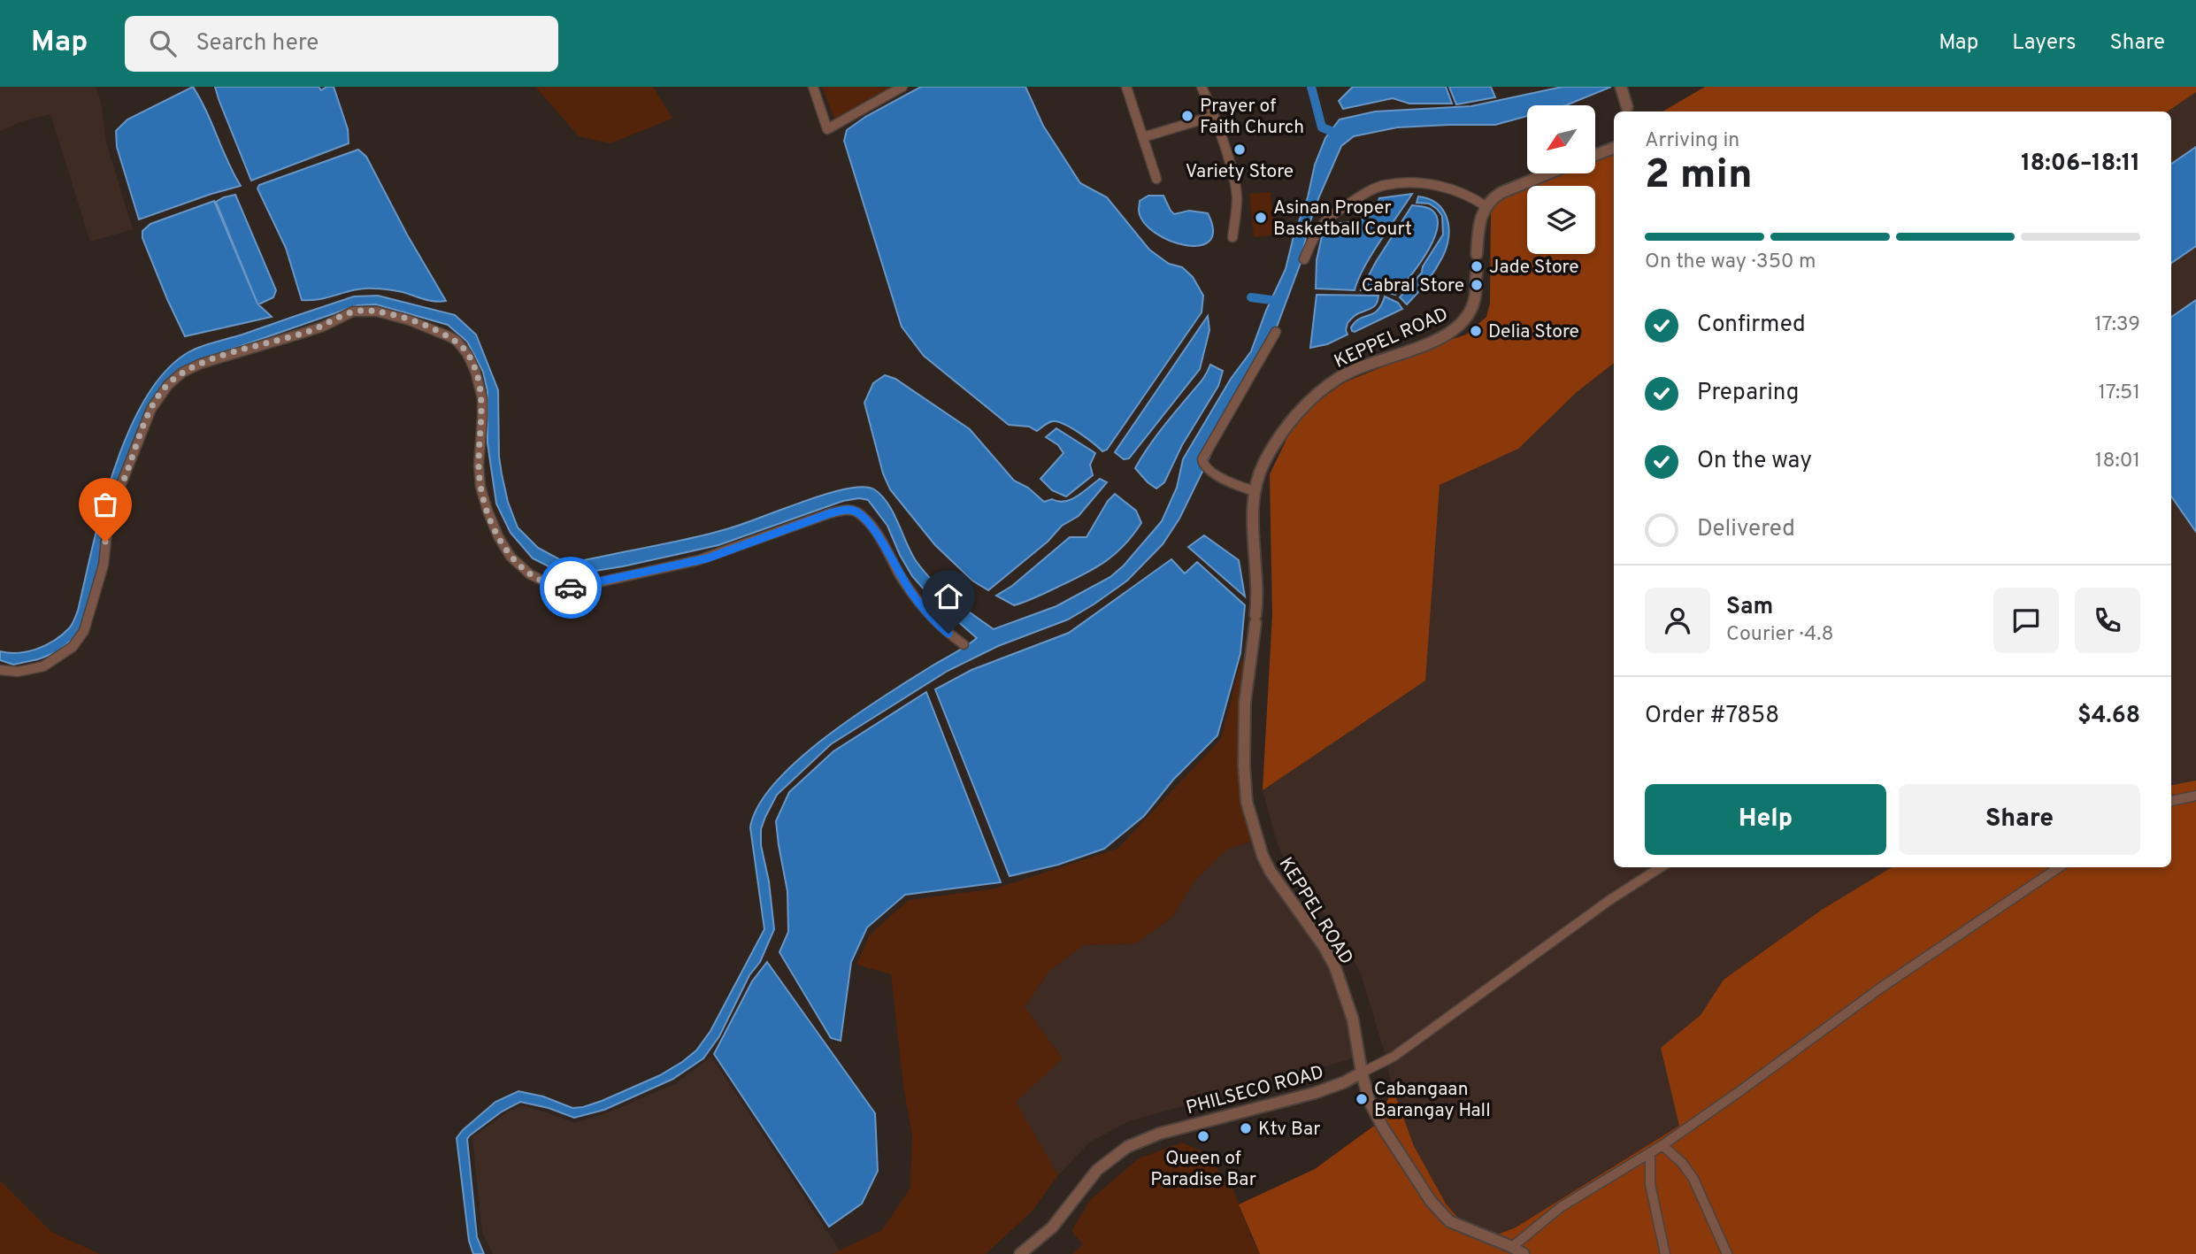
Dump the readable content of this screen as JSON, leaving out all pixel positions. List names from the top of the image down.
{
  "streets": {
    "street": ["KEPPEL ROAD", "PHILSECO ROAD"]
  },
  "crossings": [
    ["KEPPEL ROAD", "PHILSECO ROAD"]
  ],
  "places": [
    "Prayer of Faith Church",
    "Variety Store",
    "Asinan Proper Basketball Court",
    "Jade Store",
    "Cabral Store",
    "Delia Store",
    "Cabangaan Barangay Hall",
    "Ktv Bar",
    "Queen of Paradise Bar"
  ],
  "north": "bottom left",
  "page": {
    "header": "Map",
    "search": "Search here",
    "nav": ["Map", "Layers", "Share"],
    "heading": ["2 min", "Arriving in", "18:06–18:11"],
    "panel": [
      "Sam",
      "Courier · 4.8",
      "Order #7858",
      "$4.68"
    ],
    "bar": "On the way · 350 m",
    "list": [
      ["Confirmed", "17:39"],
      ["Preparing", "17:51"],
      ["On the way", "18:01"],
      "Delivered"
    ],
    "buttons": ["Help", "Share"]
  }
}
